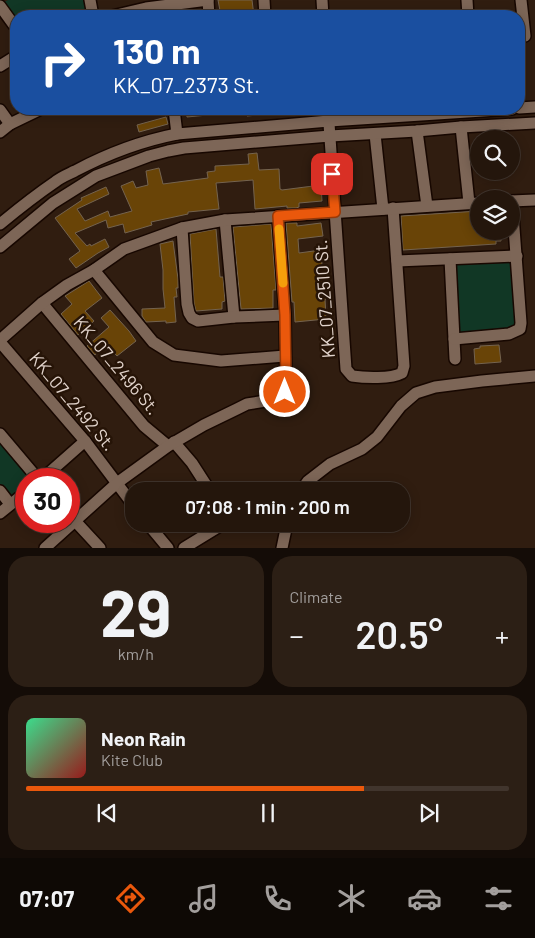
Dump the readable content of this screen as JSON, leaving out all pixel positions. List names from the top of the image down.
{
  "streets": {
    "street": ["KK_07_2510 St.", "KK_07_2496 St.", "KK_07_2492 St."]
  },
  "page": {
    "turn": ["130 m", "KK_07_2373 St."],
    "limit": "30",
    "trip": "07:08 · 1 min · 200 m",
    "tile": [
      ["29", "km/h"],
      "Climate"
    ],
    "heat": ["−", "20.5°", "+"],
    "song": ["Neon Rain", "Kite Club"],
    "tabs": "07:07"
  }
}
